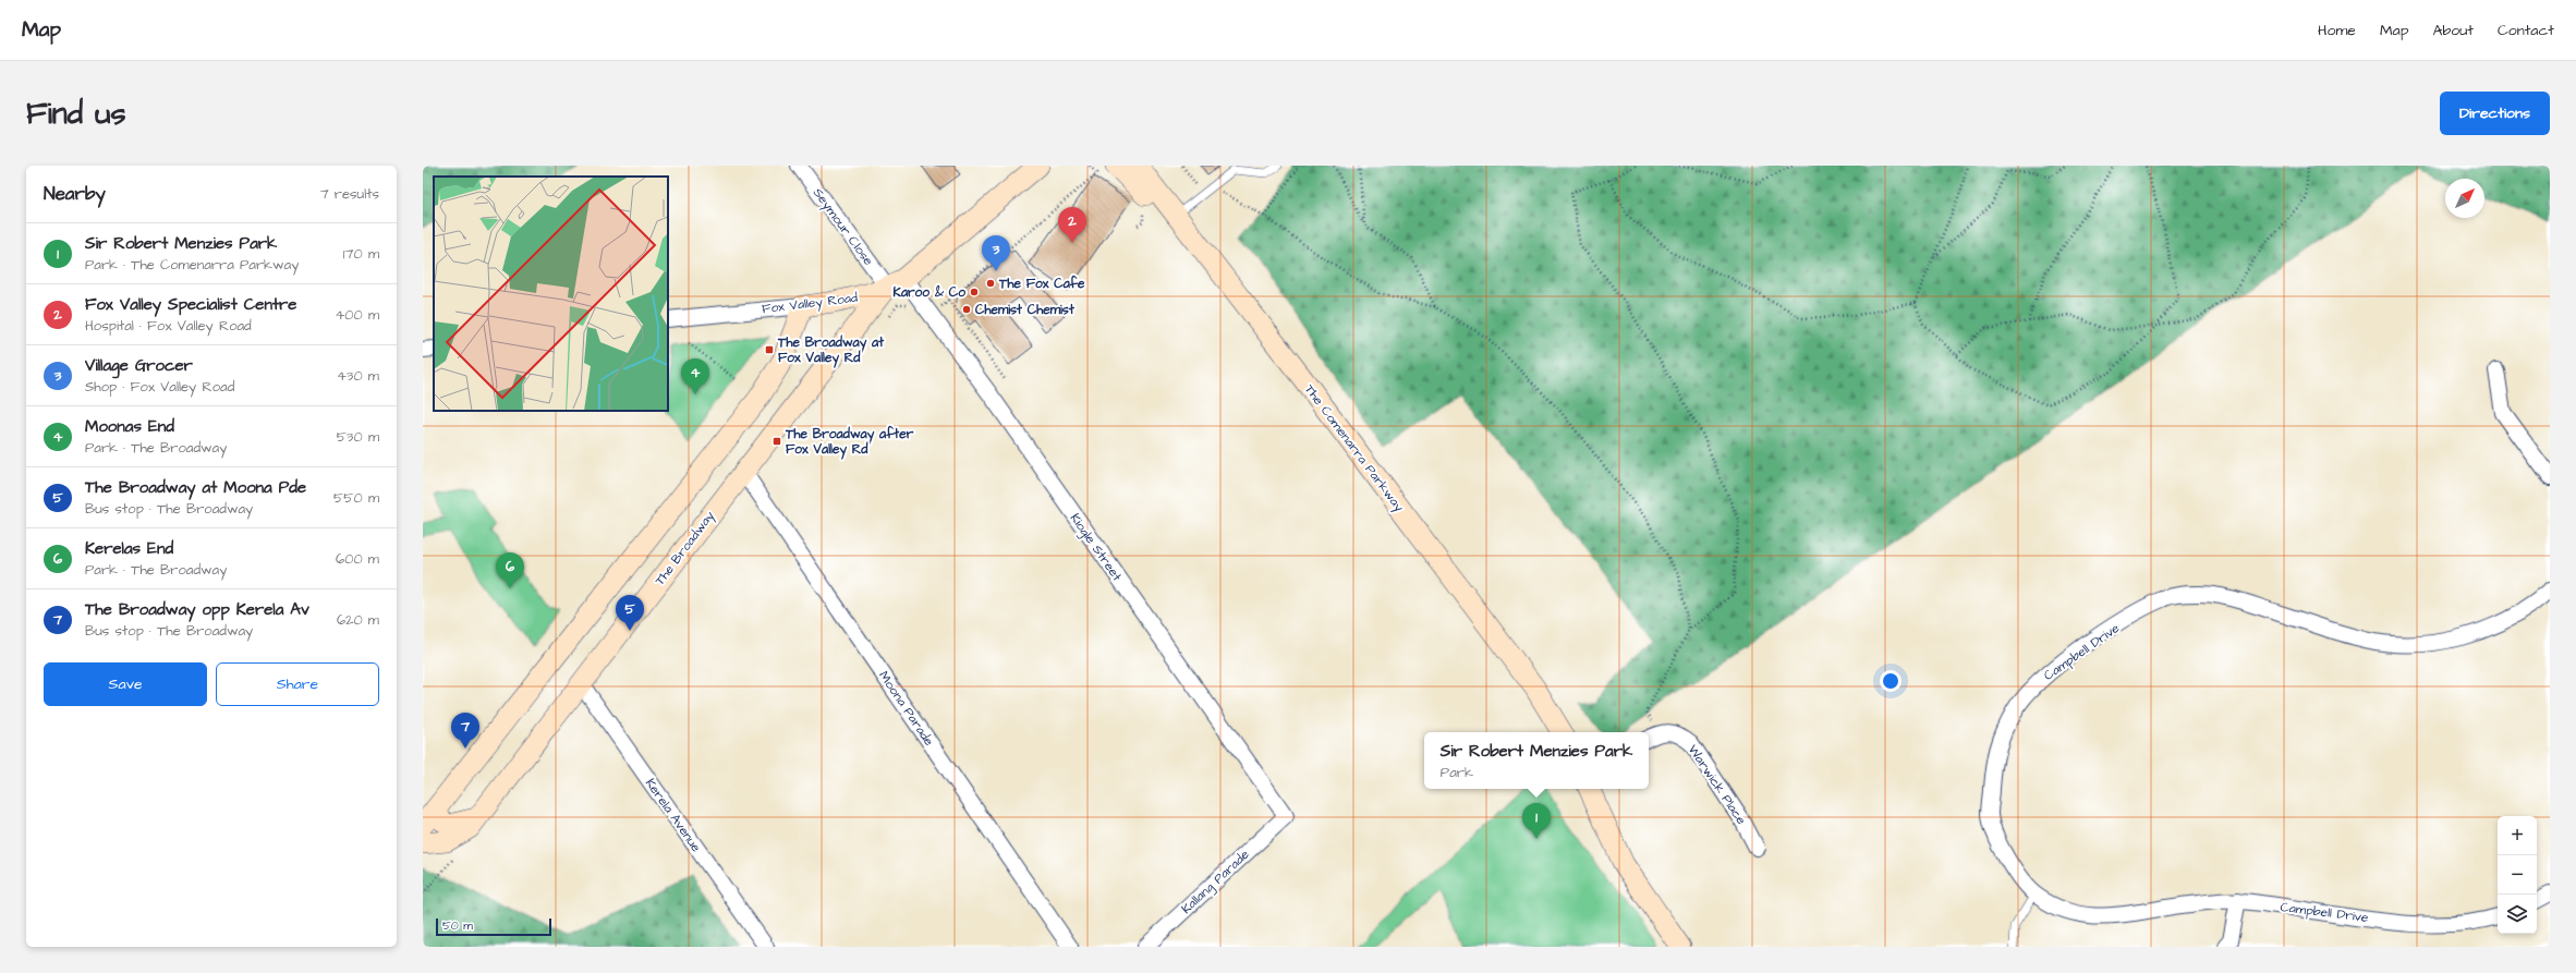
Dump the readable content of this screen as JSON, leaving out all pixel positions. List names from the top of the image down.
{
  "streets": {
    "street": [
      "Seymour Close",
      "Fox Valley Road",
      "The Comenarra Parkway",
      "Kiogle Street",
      "The Broadway",
      "Campbell Drive",
      "Moona Parade",
      "Warwick Place",
      "Kerela Avenue",
      "Kallang Parade"
    ]
  },
  "crossings": [
    ["Seymour Close", "Fox Valley Road"],
    ["Seymour Close", "Kiogle Street"],
    ["Seymour Close", "The Broadway"],
    ["Fox Valley Road", "Kiogle Street"],
    ["Fox Valley Road", "The Broadway"],
    ["Kiogle Street", "The Broadway"],
    ["Kiogle Street", "Kallang Parade"],
    ["The Broadway", "Moona Parade"],
    ["The Broadway", "Kerela Avenue"]
  ],
  "places": {
    "other": ["The Fox Cafe", "Karoo & Co", "Chemist Chemist"],
    "transit": ["The Broadway at Fox Valley Rd", "The Broadway after Fox Valley Rd"]
  },
  "scale_bar": "50 m",
  "north": "top right",
  "page": {
    "header": "Map",
    "nav": [
      "Home",
      "Map",
      "About",
      "Contact"
    ],
    "buttons": [
      "Directions",
      ["Save", "Share"]
    ],
    "title": "Find us",
    "heading": ["Nearby", "7 results"],
    "pins": [
      "2",
      "3",
      "4",
      "6",
      "5",
      "7",
      "1"
    ],
    "list": [
      {
        "mark": "1",
        "name": "Sir Robert Menzies Park",
        "note": "Park · The Comenarra Parkway",
        "value": "170 m"
      },
      {
        "mark": "2",
        "name": "Fox Valley Specialist Centre",
        "note": "Hospital · Fox Valley Road",
        "value": "400 m"
      },
      {
        "mark": "3",
        "name": "Village Grocer",
        "note": "Shop · Fox Valley Road",
        "value": "430 m"
      },
      {
        "mark": "4",
        "name": "Moonas End",
        "note": "Park · The Broadway",
        "value": "530 m"
      },
      {
        "mark": "5",
        "name": "The Broadway at Moona Pde",
        "note": "Bus stop · The Broadway",
        "value": "550 m"
      },
      {
        "mark": "6",
        "name": "Kerelas End",
        "note": "Park · The Broadway",
        "value": "600 m"
      },
      {
        "mark": "7",
        "name": "The Broadway opp Kerela Av",
        "note": "Bus stop · The Broadway",
        "value": "620 m"
      }
    ],
    "popup": ["Sir Robert Menzies Park", "Park"],
    "map_buttons": ["+", "−"],
    "scale": "50 m"
  }
}
